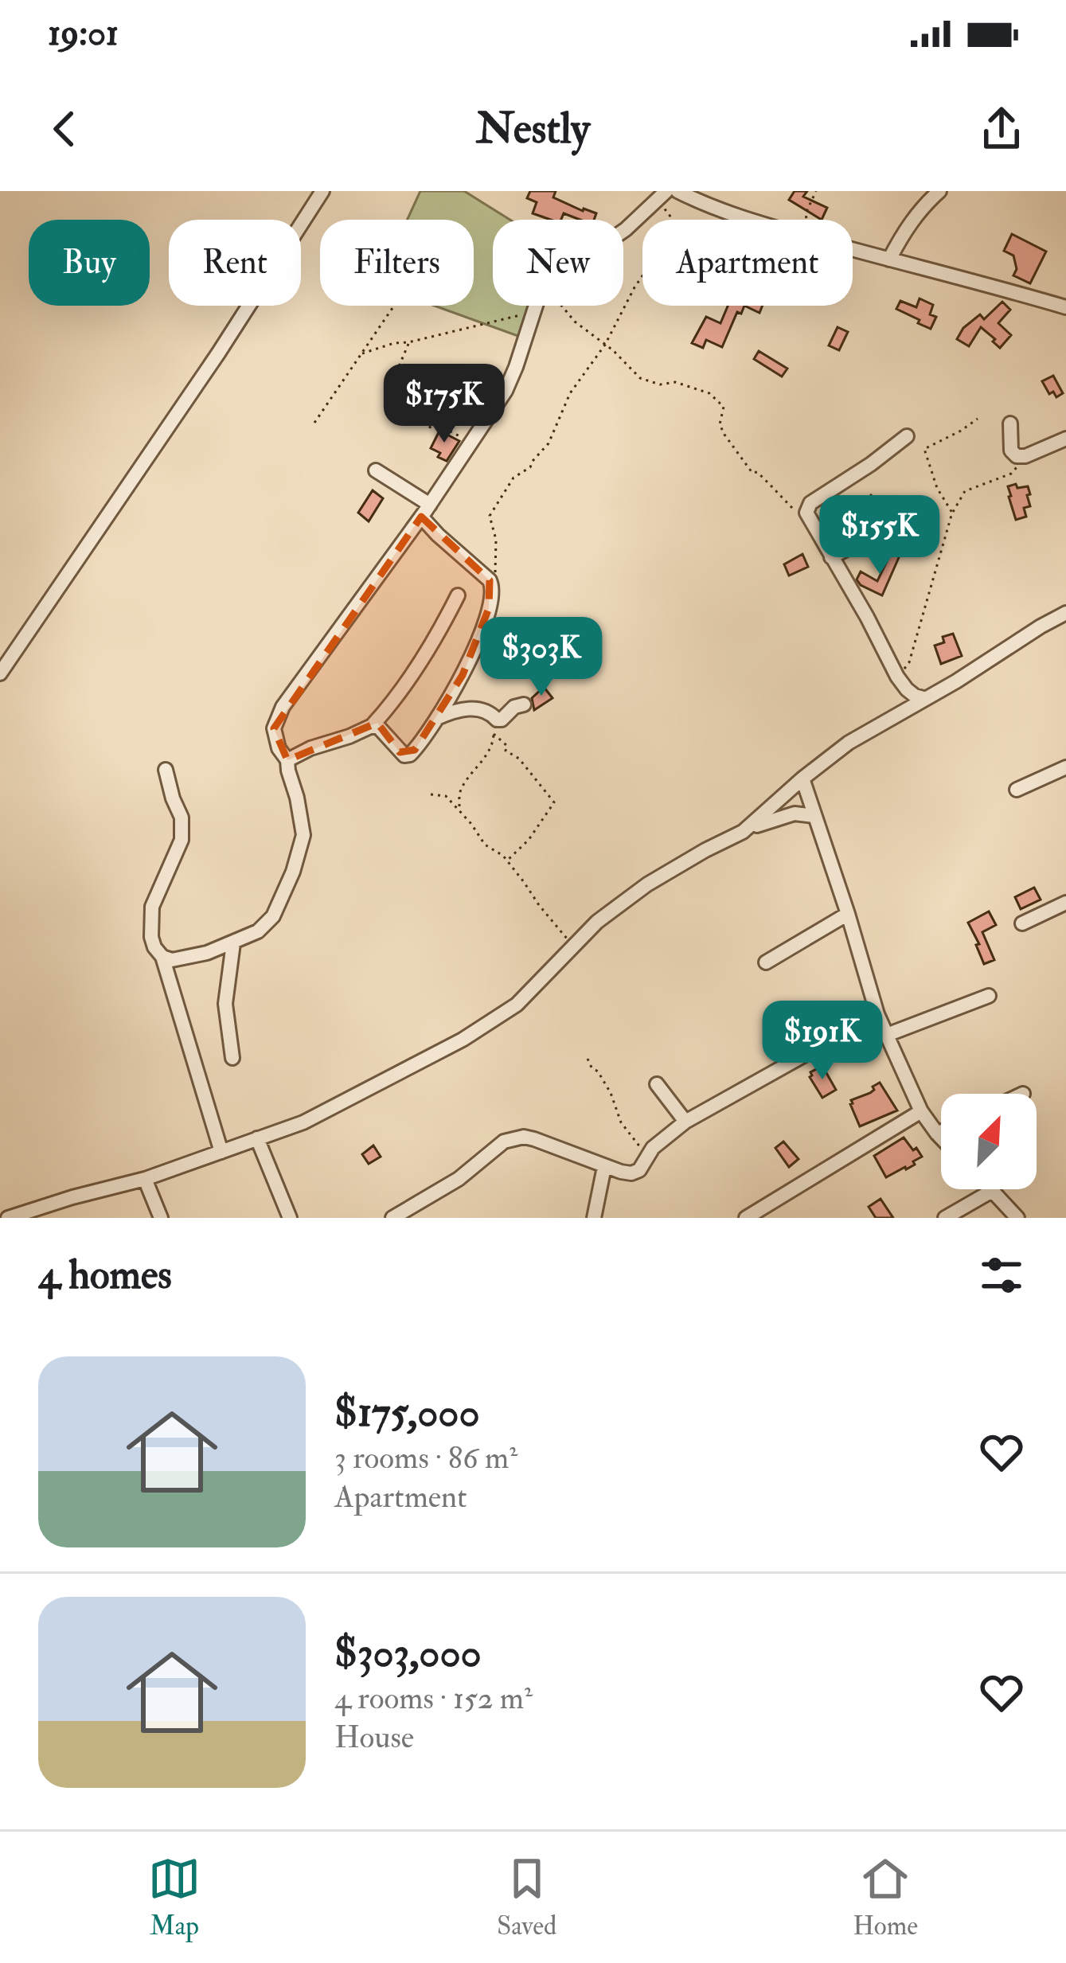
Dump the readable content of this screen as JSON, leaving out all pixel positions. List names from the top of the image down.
{
  "north": "top right",
  "page": {
    "status": "19:01",
    "header": "Nestly",
    "chip": [
      "Buy",
      "Rent",
      "Filters",
      "New",
      "Apartment"
    ],
    "price": [
      "$175K",
      "$155K",
      "$303K",
      "$191K"
    ],
    "heading": "4 homes",
    "list": [
      {
        "name": "$175,000",
        "note": "3 rooms · 86 m² · Apartment"
      },
      {
        "name": "$303,000",
        "note": "4 rooms · 152 m² · House"
      }
    ],
    "tabs": ["Map", "Saved", "Home"]
  }
}
